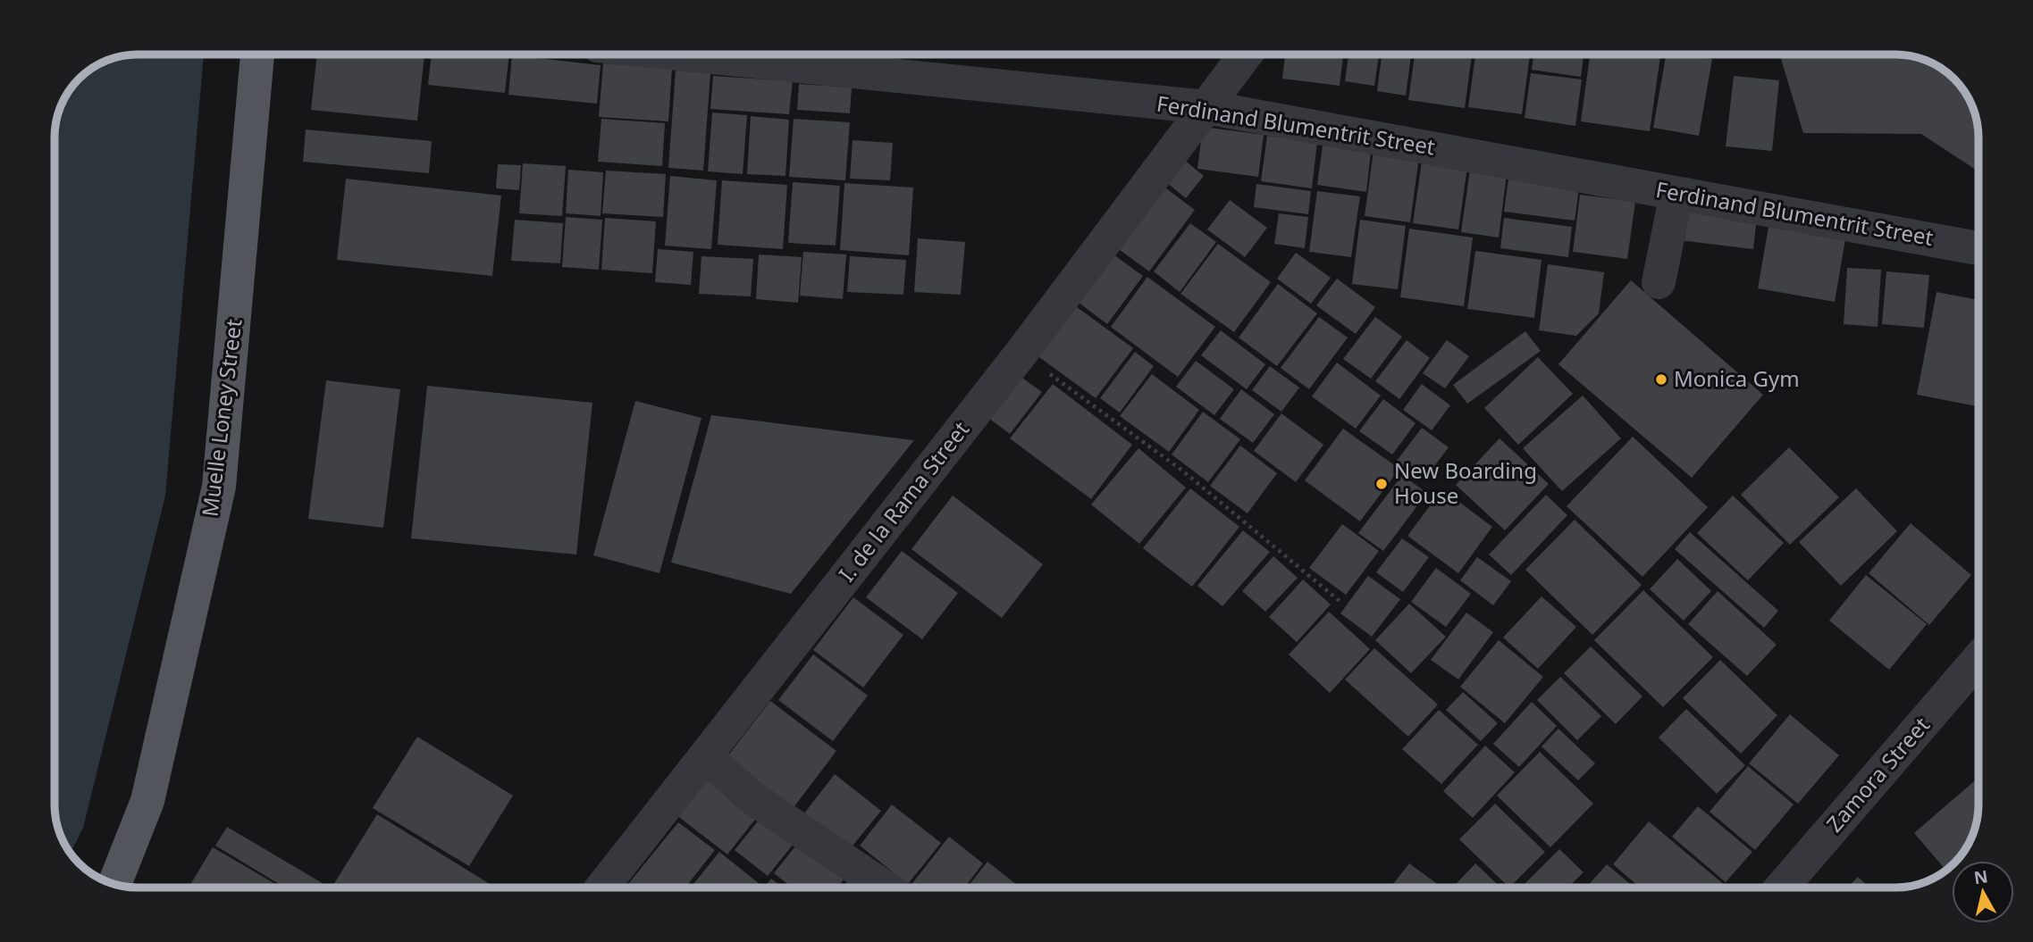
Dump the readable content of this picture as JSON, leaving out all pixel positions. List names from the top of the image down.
{
  "streets": {
    "main road": ["Muelle Loney Street"],
    "street": ["Ferdinand Blumentrit Street", "I. de la Rama Street", "Zamora Street"]
  },
  "crossings": [
    ["Ferdinand Blumentrit Street", "I. de la Rama Street"]
  ],
  "places": ["Monica Gym", "New Boarding House"],
  "north": "top"
}
